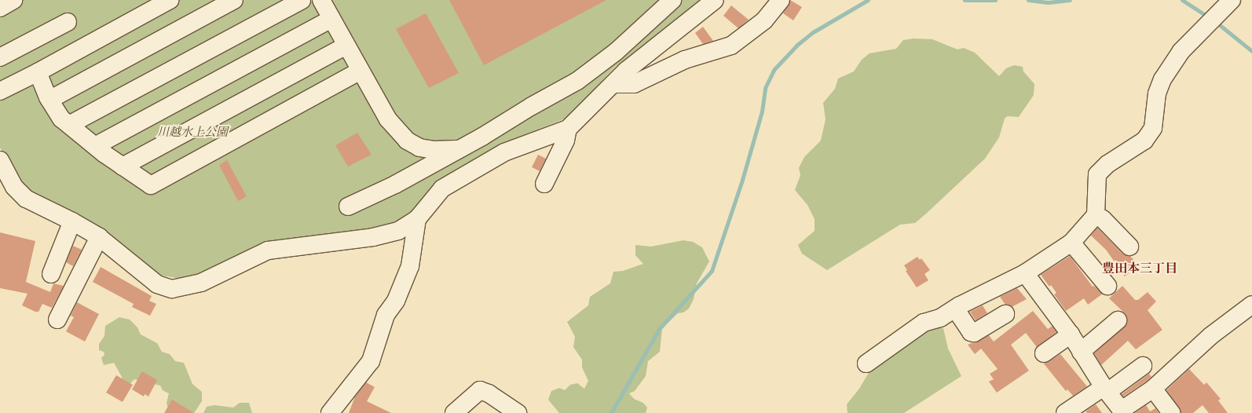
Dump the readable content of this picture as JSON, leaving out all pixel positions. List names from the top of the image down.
{
  "districts": ["豊田本三丁目"],
  "parks": ["川越水上公園"]
}
